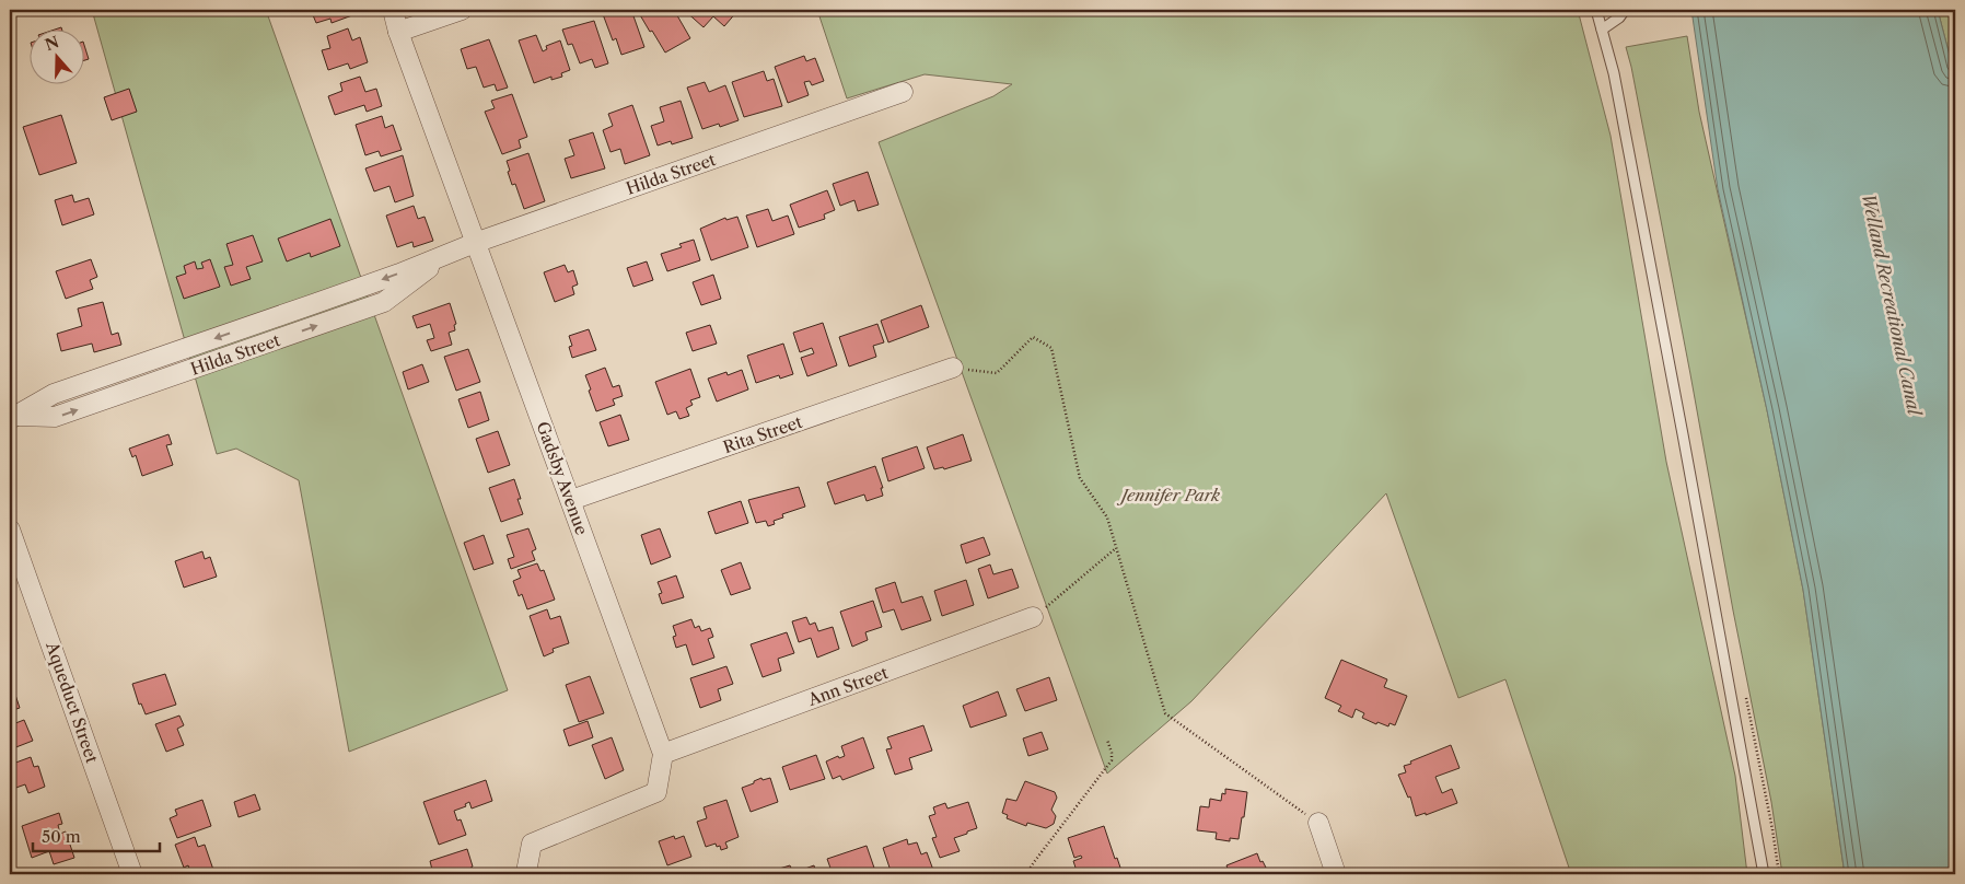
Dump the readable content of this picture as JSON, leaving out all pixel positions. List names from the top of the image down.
{
  "streets": {
    "street": [
      "Hilda Street",
      "Rita Street",
      "Gadsby Avenue",
      "Ann Street",
      "Aqueduct Street"
    ]
  },
  "crossings": [
    ["Hilda Street", "Gadsby Avenue"],
    ["Rita Street", "Gadsby Avenue"],
    ["Gadsby Avenue", "Ann Street"]
  ],
  "water": ["Welland Recreational Canal"],
  "parks": ["Jennifer Park"],
  "scale_bar": "50 m",
  "north": "top"
}
